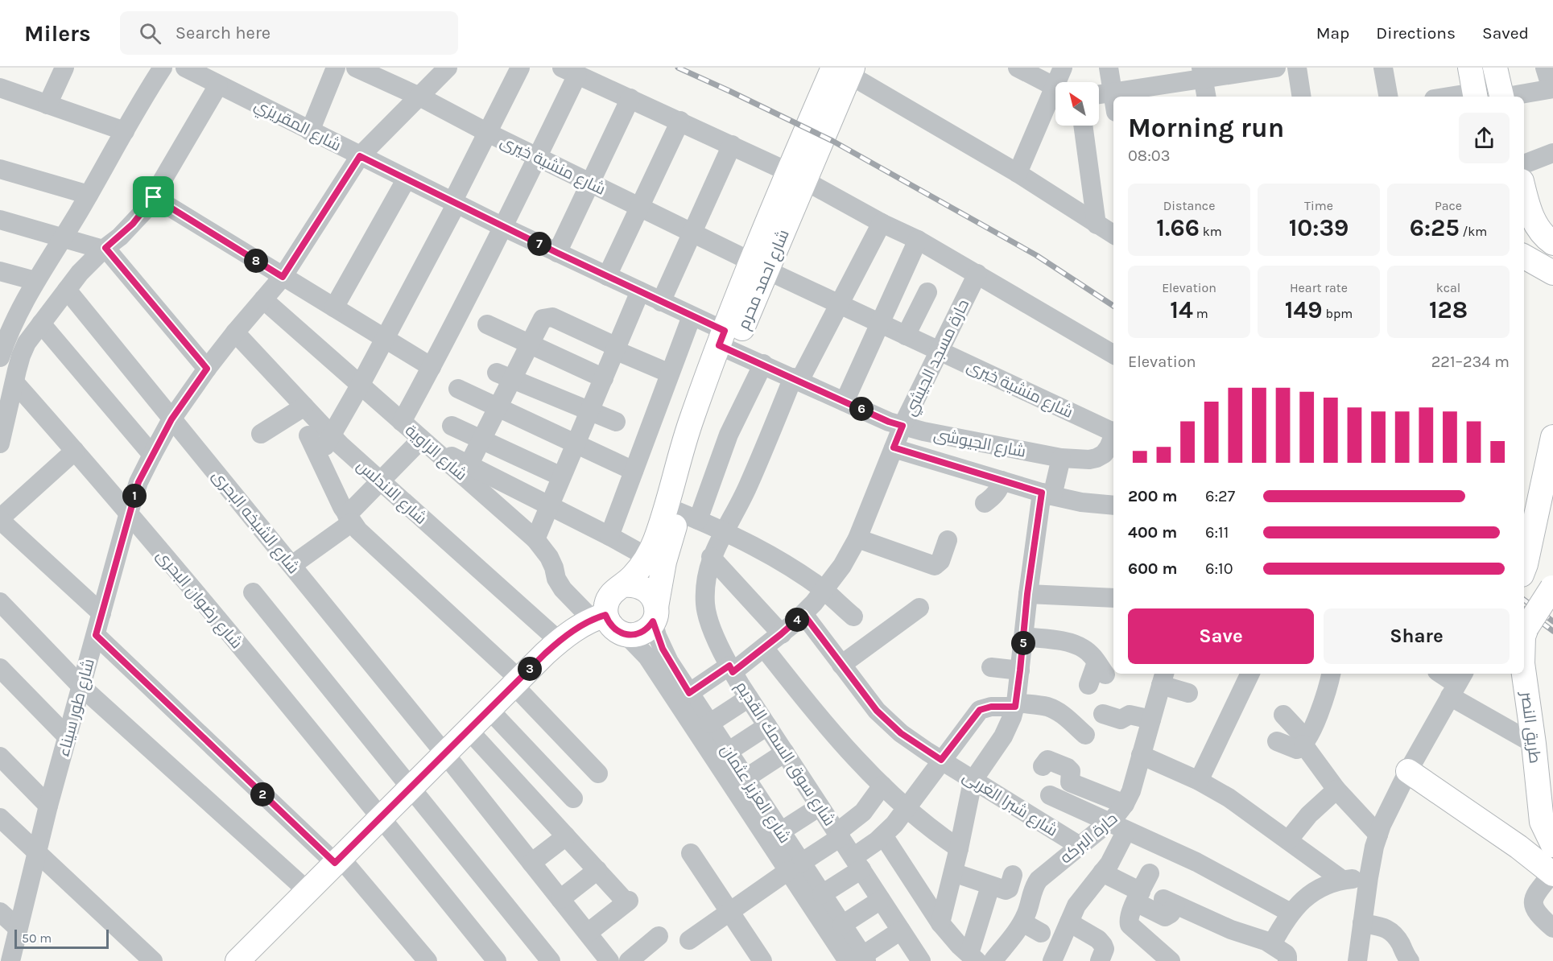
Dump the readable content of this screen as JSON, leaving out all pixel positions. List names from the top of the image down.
{
  "streets": {
    "main road": ["شارع احمد محرم", "طريق النصر"],
    "street": [
      "شارع المقريزي",
      "شارع منشية خيرى",
      "حارة مسجد الجيشي",
      "شارع الجيوشى",
      "شارع الزاوية",
      "شارع الاندلس",
      "شارع الشيخه البحرى",
      "شارع رضوان البحرى",
      "شارع طور سيناء",
      "شارع سوق السمك القديم",
      "شارع العزيز عثمان",
      "شارع شبرا الغربى",
      "حارة البركه"
    ]
  },
  "crossings": [
    ["شارع المقريزي", "شارع احمد محرم"],
    ["شارع المقريزي", "شارع الجيوشى"],
    ["شارع المقريزي", "شارع طور سيناء"],
    ["شارع منشية خيرى", "شارع احمد محرم"],
    ["شارع منشية خيرى", "حارة مسجد الجيشي"],
    ["شارع منشية خيرى", "شارع الجيوشى"],
    ["شارع منشية خيرى", "شارع طور سيناء"],
    ["شارع منشية خيرى", "شارع سوق السمك القديم"],
    ["شارع احمد محرم", "شارع الجيوشى"],
    ["شارع احمد محرم", "شارع الزاوية"],
    ["شارع احمد محرم", "شارع العزيز عثمان"],
    ["حارة مسجد الجيشي", "شارع الجيوشى"],
    ["حارة مسجد الجيشي", "شارع سوق السمك القديم"],
    ["حارة مسجد الجيشي", "شارع العزيز عثمان"],
    ["حارة مسجد الجيشي", "شارع شبرا الغربى"],
    ["شارع الجيوشى", "شارع سوق السمك القديم"],
    ["شارع الزاوية", "شارع طور سيناء"],
    ["شارع الزاوية", "شارع العزيز عثمان"],
    ["شارع الاندلس", "شارع طور سيناء"],
    ["شارع الشيخه البحرى", "شارع طور سيناء"],
    ["شارع رضوان البحرى", "شارع طور سيناء"],
    ["شارع شبرا الغربى", "حارة البركه"]
  ],
  "scale_bar": "50 m",
  "north": "top left",
  "page": {
    "header": "Milers",
    "search": "Search here",
    "nav": ["Map", "Directions", "Saved"],
    "heading": ["Morning run", "08:03"],
    "stats": [
      ["Distance", "1.66 km"],
      ["Time", "10:39"],
      ["Pace", "6:25 /km"],
      ["Elevation", "14 m"],
      ["Heart rate", "149 bpm"],
      ["kcal", "128"]
    ],
    "pins": [
      "7",
      "8",
      "6",
      "1",
      "4",
      "5",
      "3",
      "2"
    ],
    "chart": ["Elevation", "221–234 m"],
    "list": [
      {
        "name": "200 m",
        "note": "6:27"
      },
      {
        "name": "400 m",
        "note": "6:11"
      },
      {
        "name": "600 m",
        "note": "6:10"
      }
    ],
    "buttons": ["Save", "Share"],
    "scale": "50 m"
  }
}
